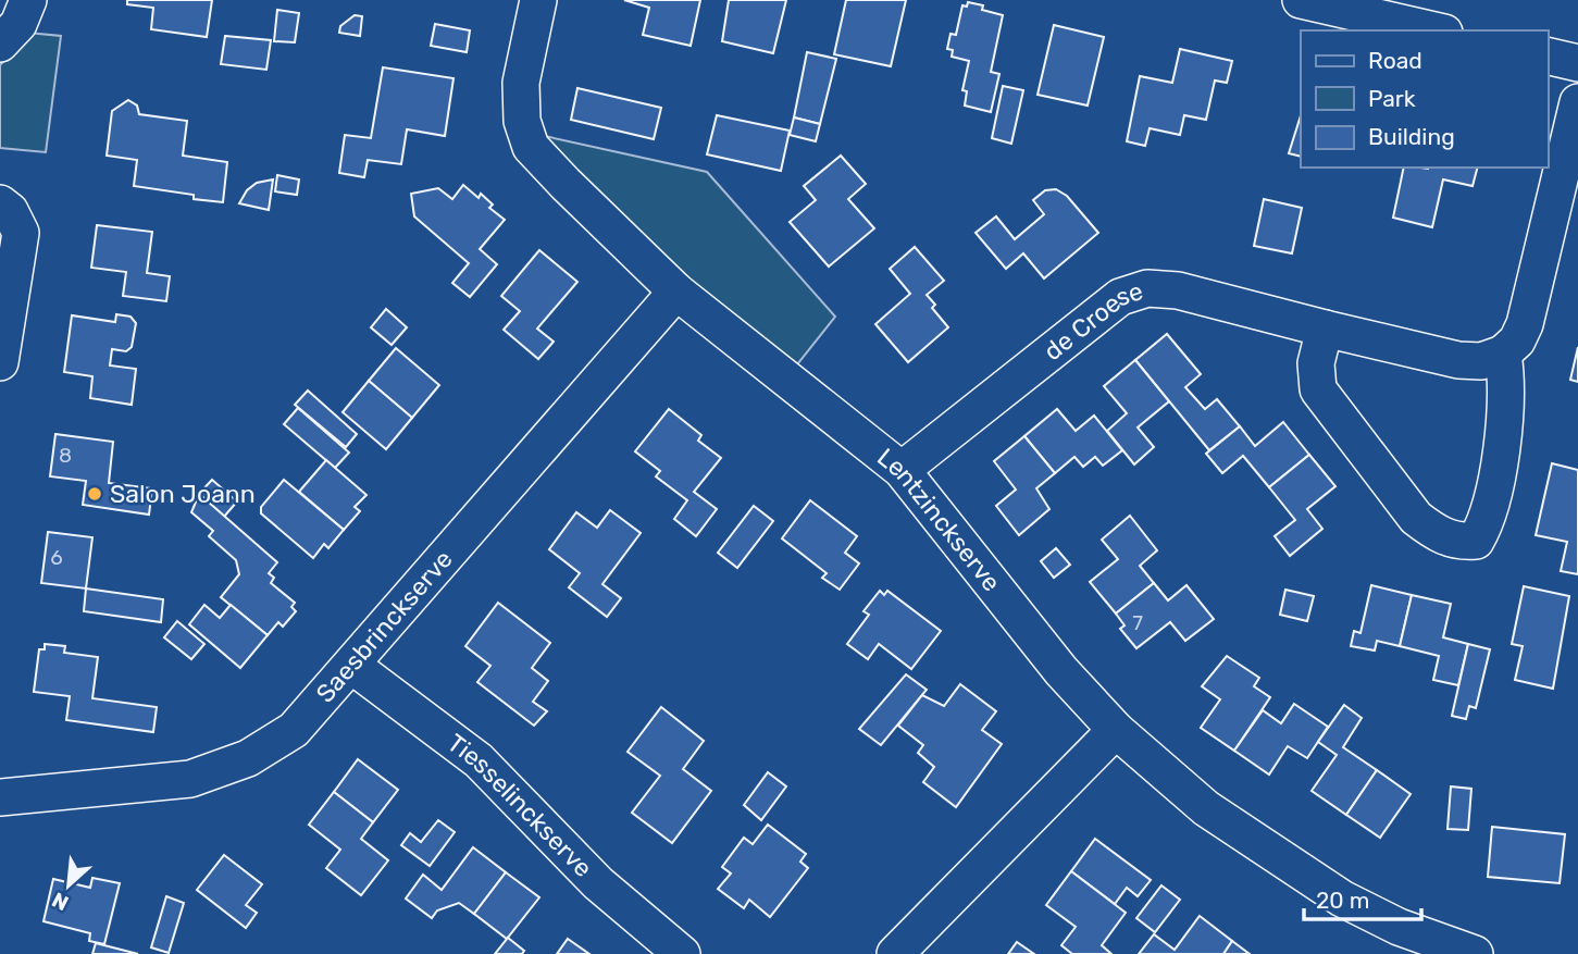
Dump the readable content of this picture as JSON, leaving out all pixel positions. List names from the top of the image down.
{
  "streets": {
    "street": [
      "de Croese",
      "Lentzinckserve",
      "Saesbrinckserve",
      "Tiesselinckserve"
    ]
  },
  "crossings": [
    ["de Croese", "Lentzinckserve"],
    ["Lentzinckserve", "Saesbrinckserve"],
    ["Saesbrinckserve", "Tiesselinckserve"]
  ],
  "places": ["Salon Joann"],
  "house_numbers": ["8", "6", "7"],
  "legend": ["Road", "Park", "Building"],
  "scale_bar": "20 m",
  "north": "bottom left"
}
